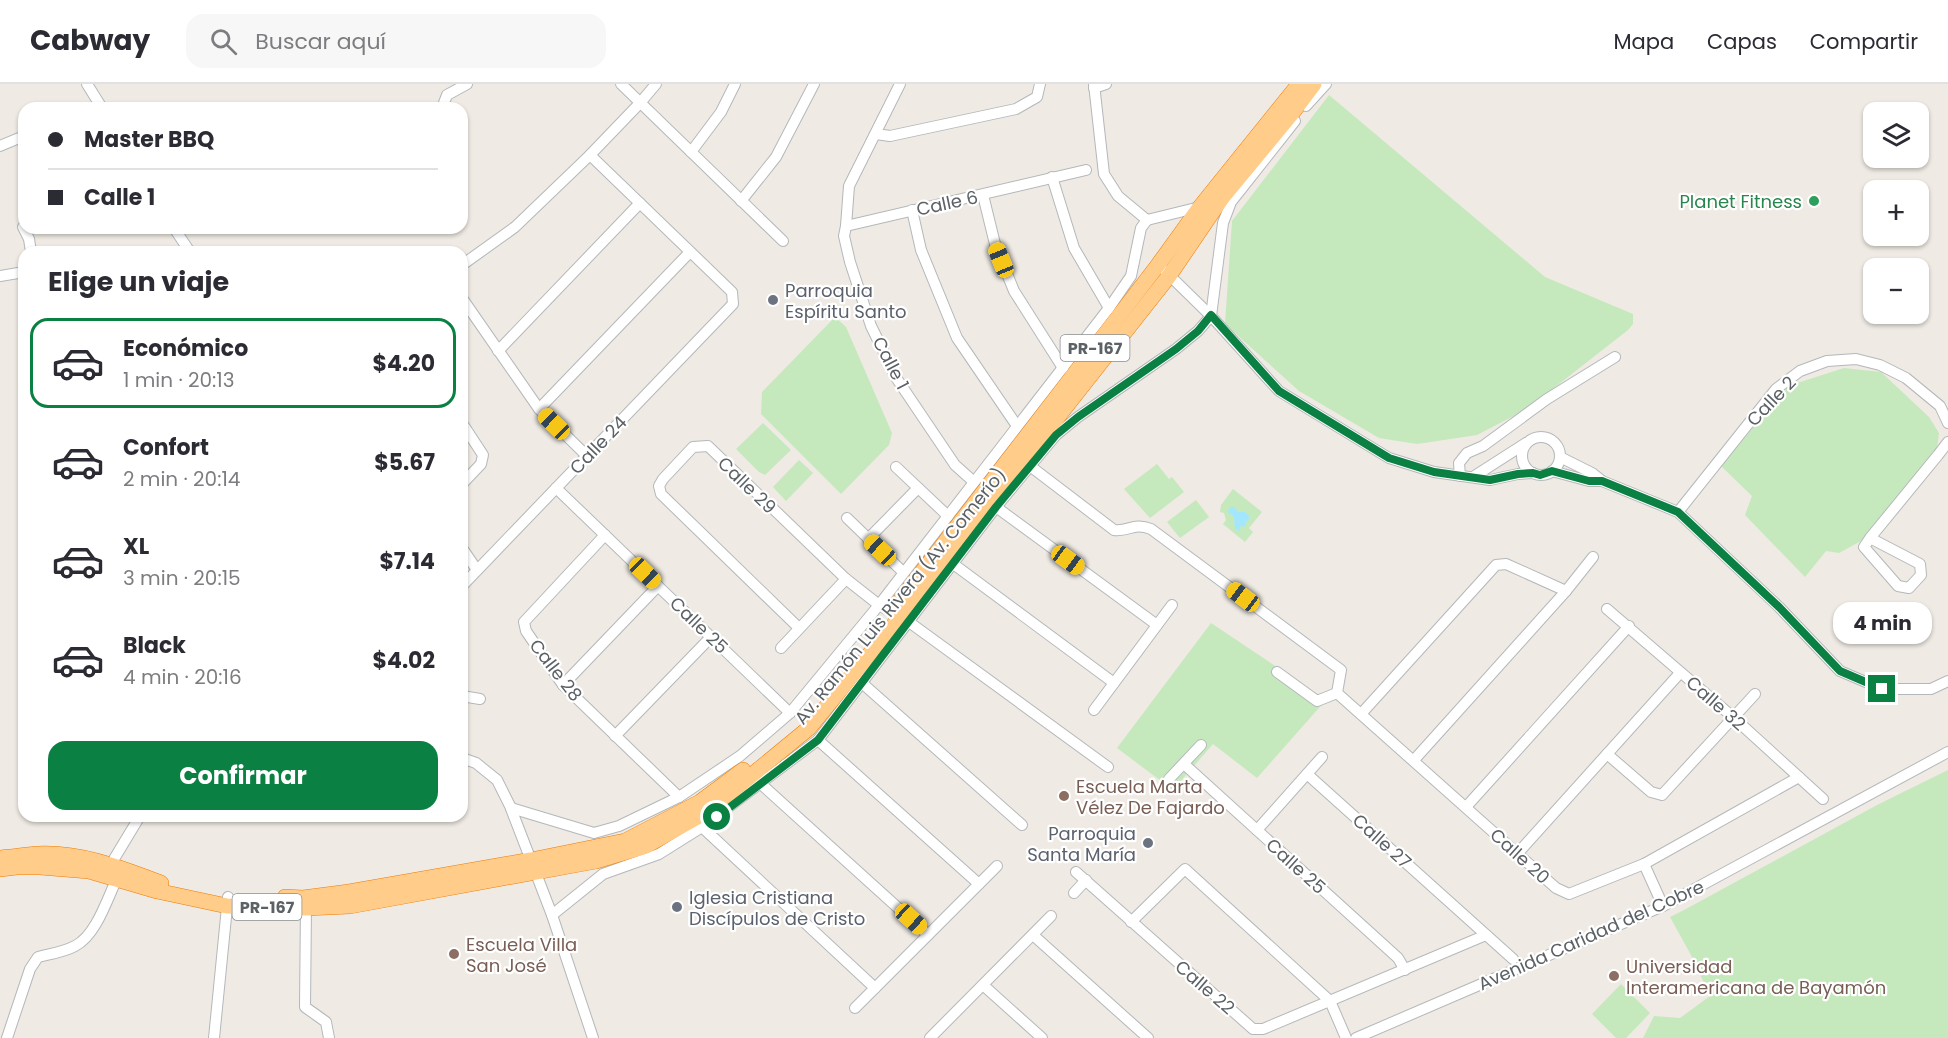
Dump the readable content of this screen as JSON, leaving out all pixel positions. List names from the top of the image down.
{
  "streets": {
    "highway": ["PR-167", "Av. Ramón Luis Rivera (Av. Comerío)"],
    "street": [
      "Calle 6",
      "Calle 1",
      "Calle 2",
      "Calle 24",
      "Calle 29",
      "Calle 25",
      "Calle 28",
      "Calle 32",
      "Calle 27",
      "Calle 20",
      "Avenida Caridad del Cobre",
      "Calle 22"
    ]
  },
  "crossings": [
    ["Calle 6", "Calle 1"],
    ["Calle 24", "Calle 25"],
    ["Calle 29", "Av. Ramón Luis Rivera (Av. Comerío)"],
    ["Calle 25", "Calle 28"],
    ["Calle 25", "Calle 22"],
    ["Calle 32", "Calle 20"],
    ["Calle 27", "Calle 22"]
  ],
  "places": [
    "Planet Fitness",
    "Parroquia Espíritu Santo",
    "Escuela Marta Vélez De Fajardo",
    "Parroquia Santa María",
    "Iglesia Cristiana Discípulos de Cristo",
    "Escuela Villa San José",
    "Universidad Interamericana de Bayamón"
  ],
  "page": {
    "header": "Cabway",
    "search": "Buscar aquí",
    "nav": ["Mapa", "Capas", "Compartir"],
    "map_buttons": ["+", "−"],
    "banner": ["Master BBQ", "Calle 1"],
    "heading": "Elige un viaje",
    "list": [
      {
        "name": "Económico",
        "note": "1 min · 20:13",
        "value": "$4.20"
      },
      {
        "name": "Confort",
        "note": "2 min · 20:14",
        "value": "$5.67"
      },
      {
        "name": "XL",
        "note": "3 min · 20:15",
        "value": "$7.14"
      },
      {
        "name": "Black",
        "note": "4 min · 20:16",
        "value": "$4.02"
      }
    ],
    "bubble": "4 min",
    "buttons": "Confirmar"
  }
}
